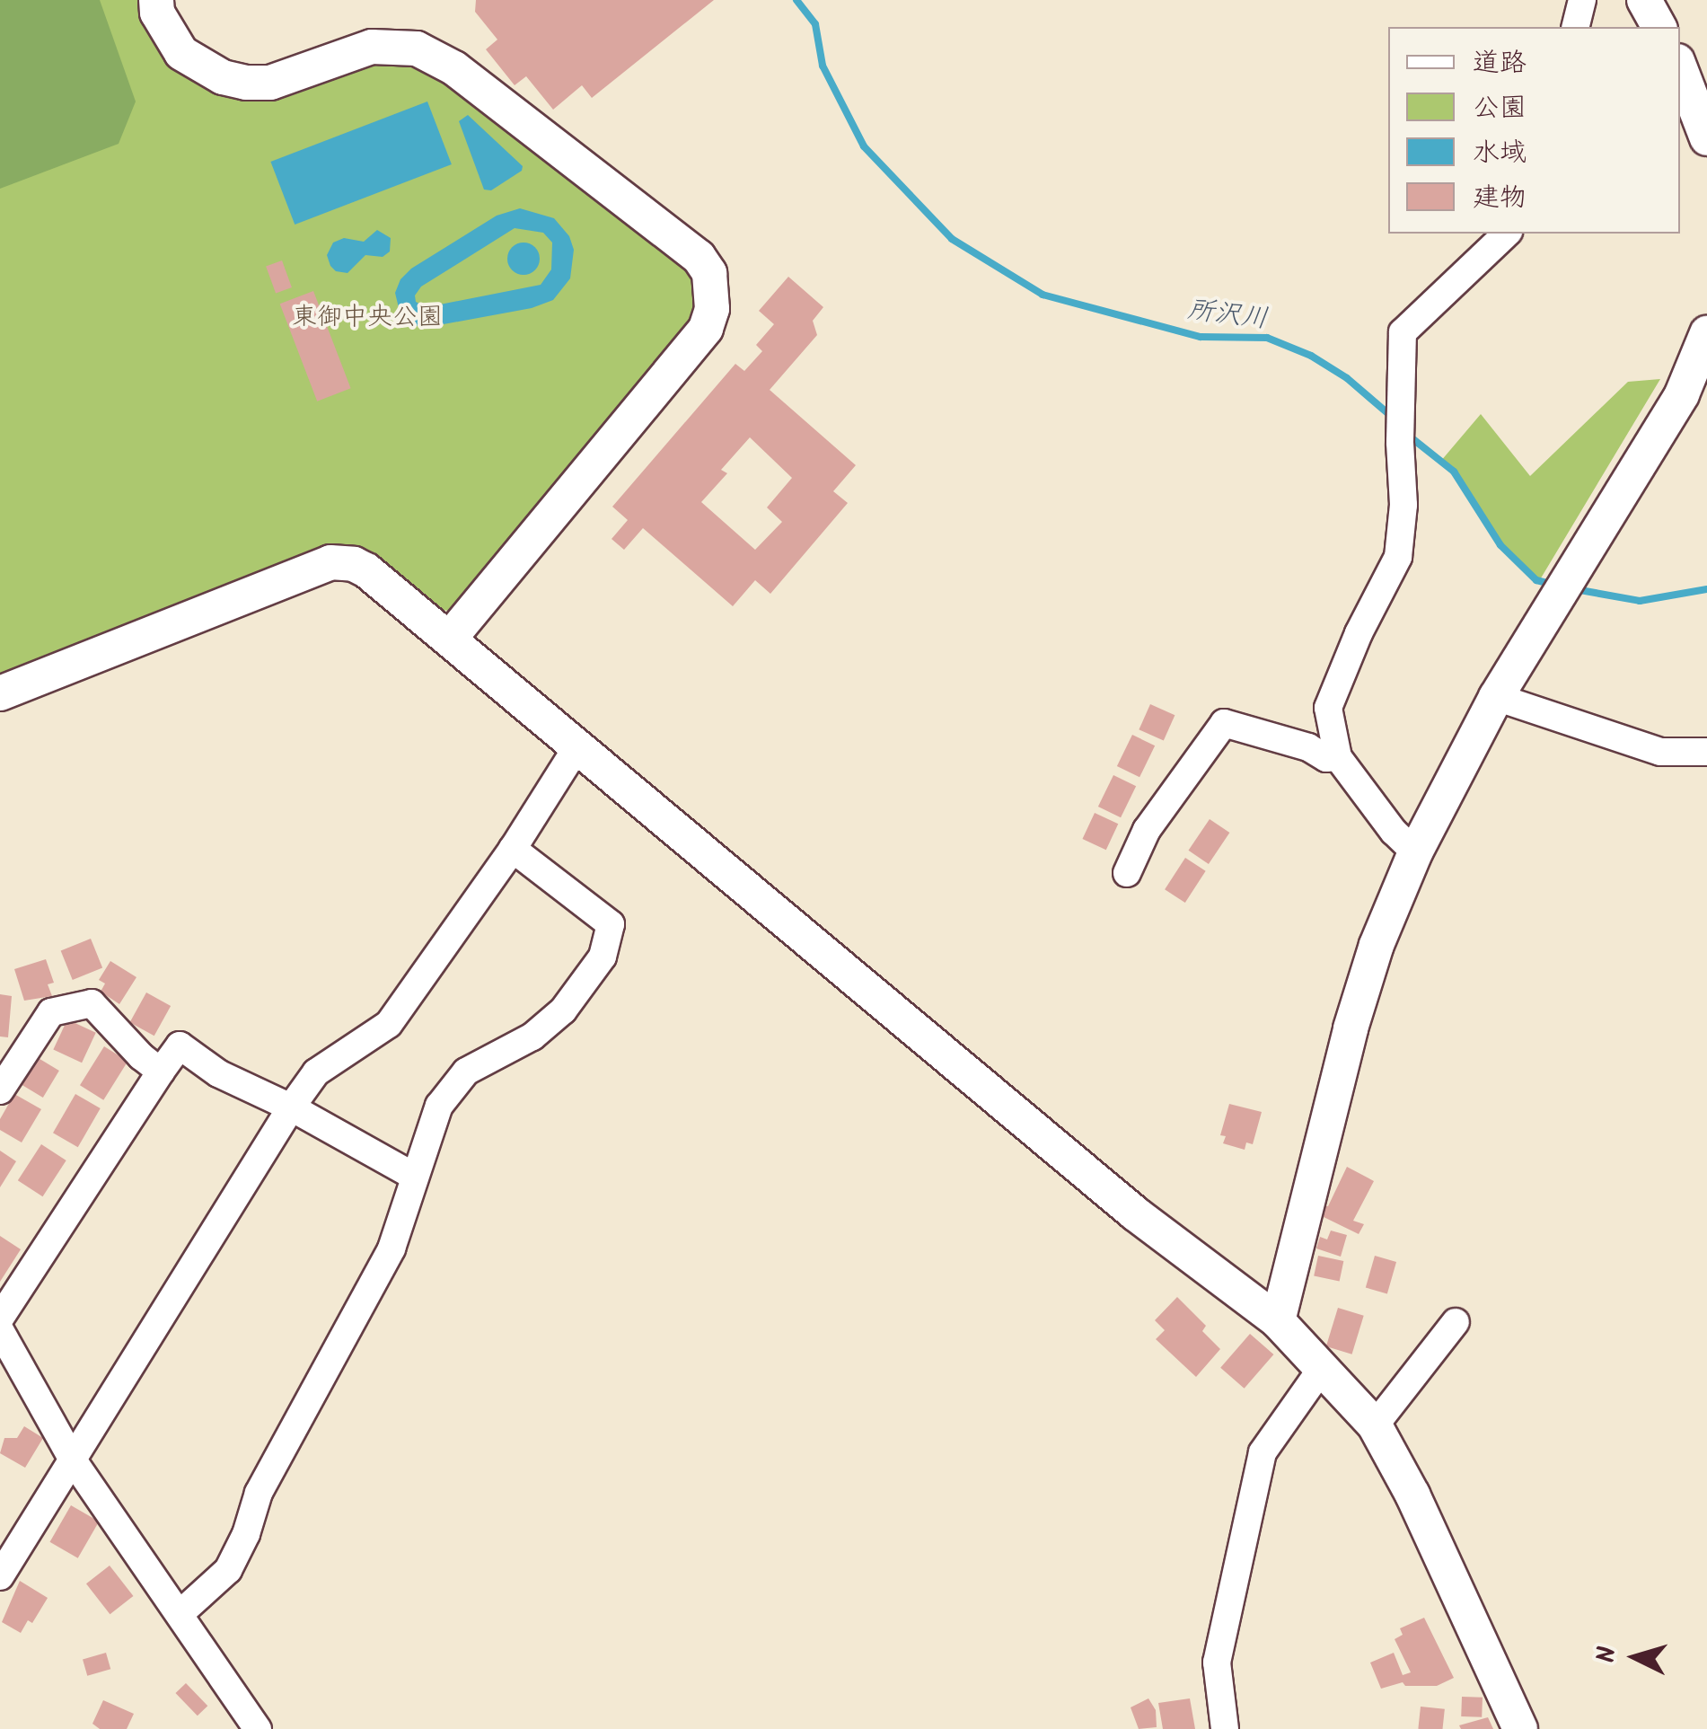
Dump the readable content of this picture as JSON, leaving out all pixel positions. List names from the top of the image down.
{
  "water": ["所沢川"],
  "parks": ["東御中央公園"],
  "legend": [
    "道路",
    "公園",
    "水域",
    "建物"
  ],
  "north": "left"
}
